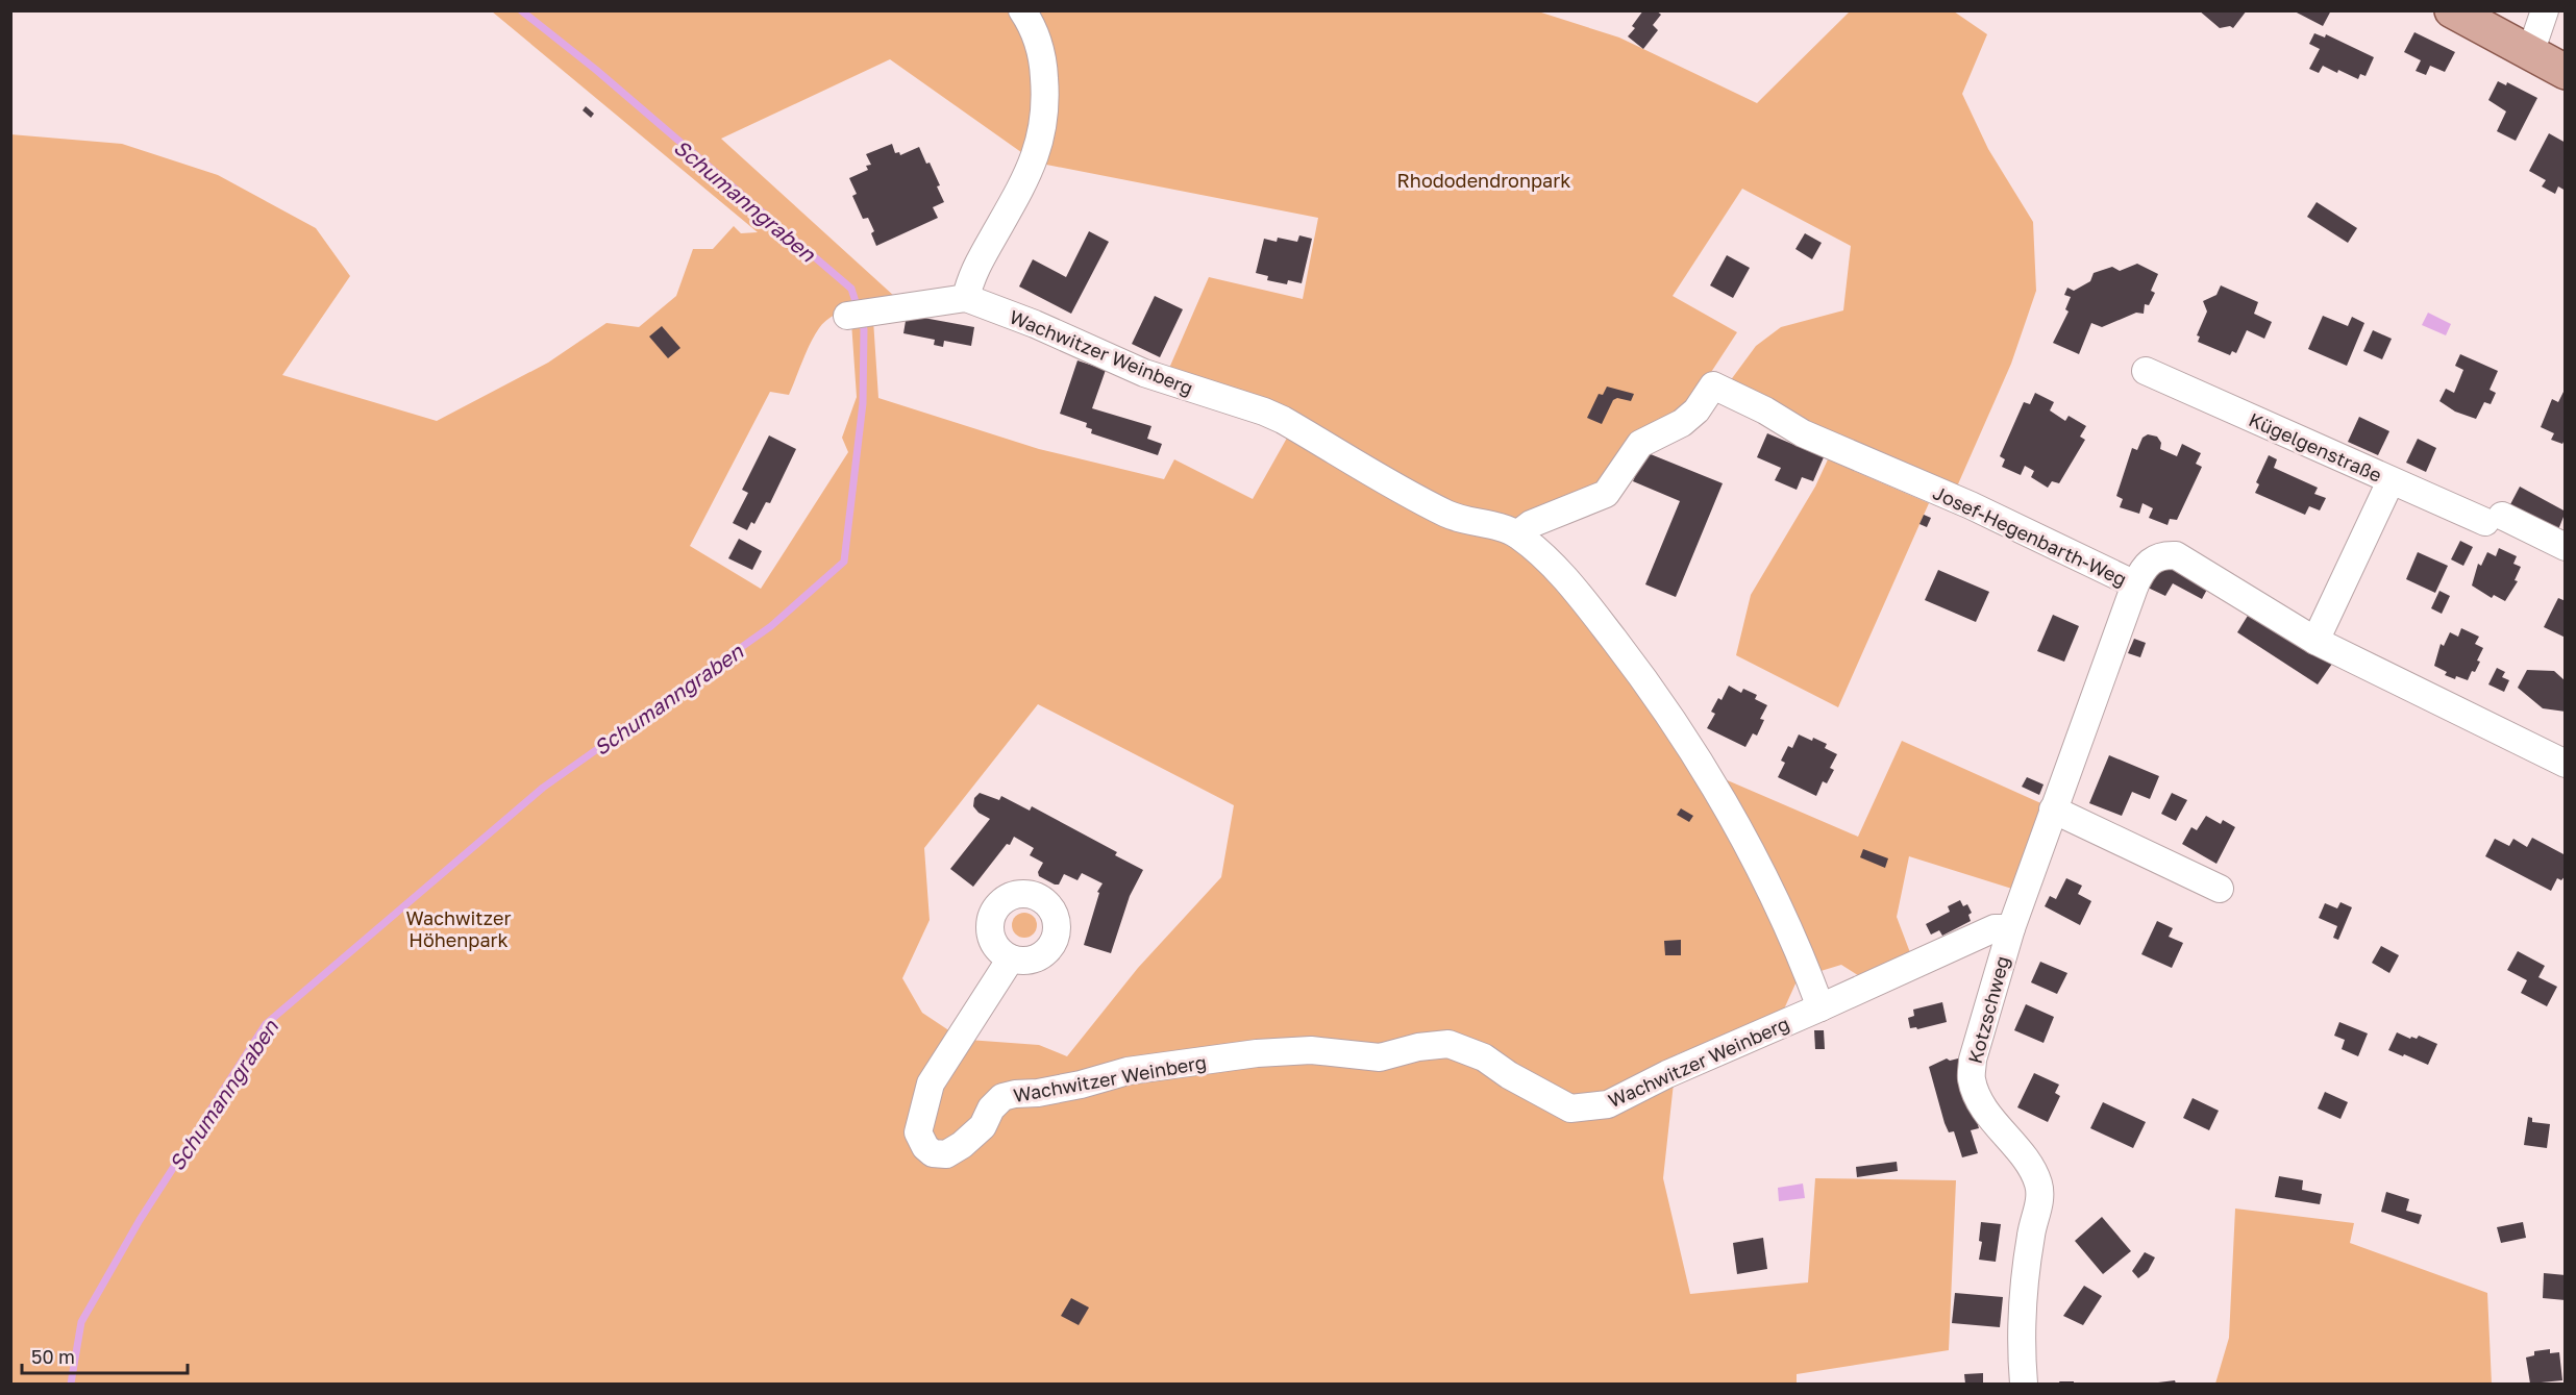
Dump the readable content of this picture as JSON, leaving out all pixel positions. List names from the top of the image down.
{
  "streets": {
    "street": [
      "Wachwitzer Weinberg",
      "Kügelgenstraße",
      "Josef-Hegenbarth-Weg",
      "Kotzschweg"
    ]
  },
  "crossings": [
    ["Wachwitzer Weinberg", "Josef-Hegenbarth-Weg"],
    ["Josef-Hegenbarth-Weg", "Kotzschweg"]
  ],
  "water": ["Schumanngraben"],
  "parks": ["Rhododendronpark", "Wachwitzer Höhenpark"],
  "scale_bar": "50 m"
}
